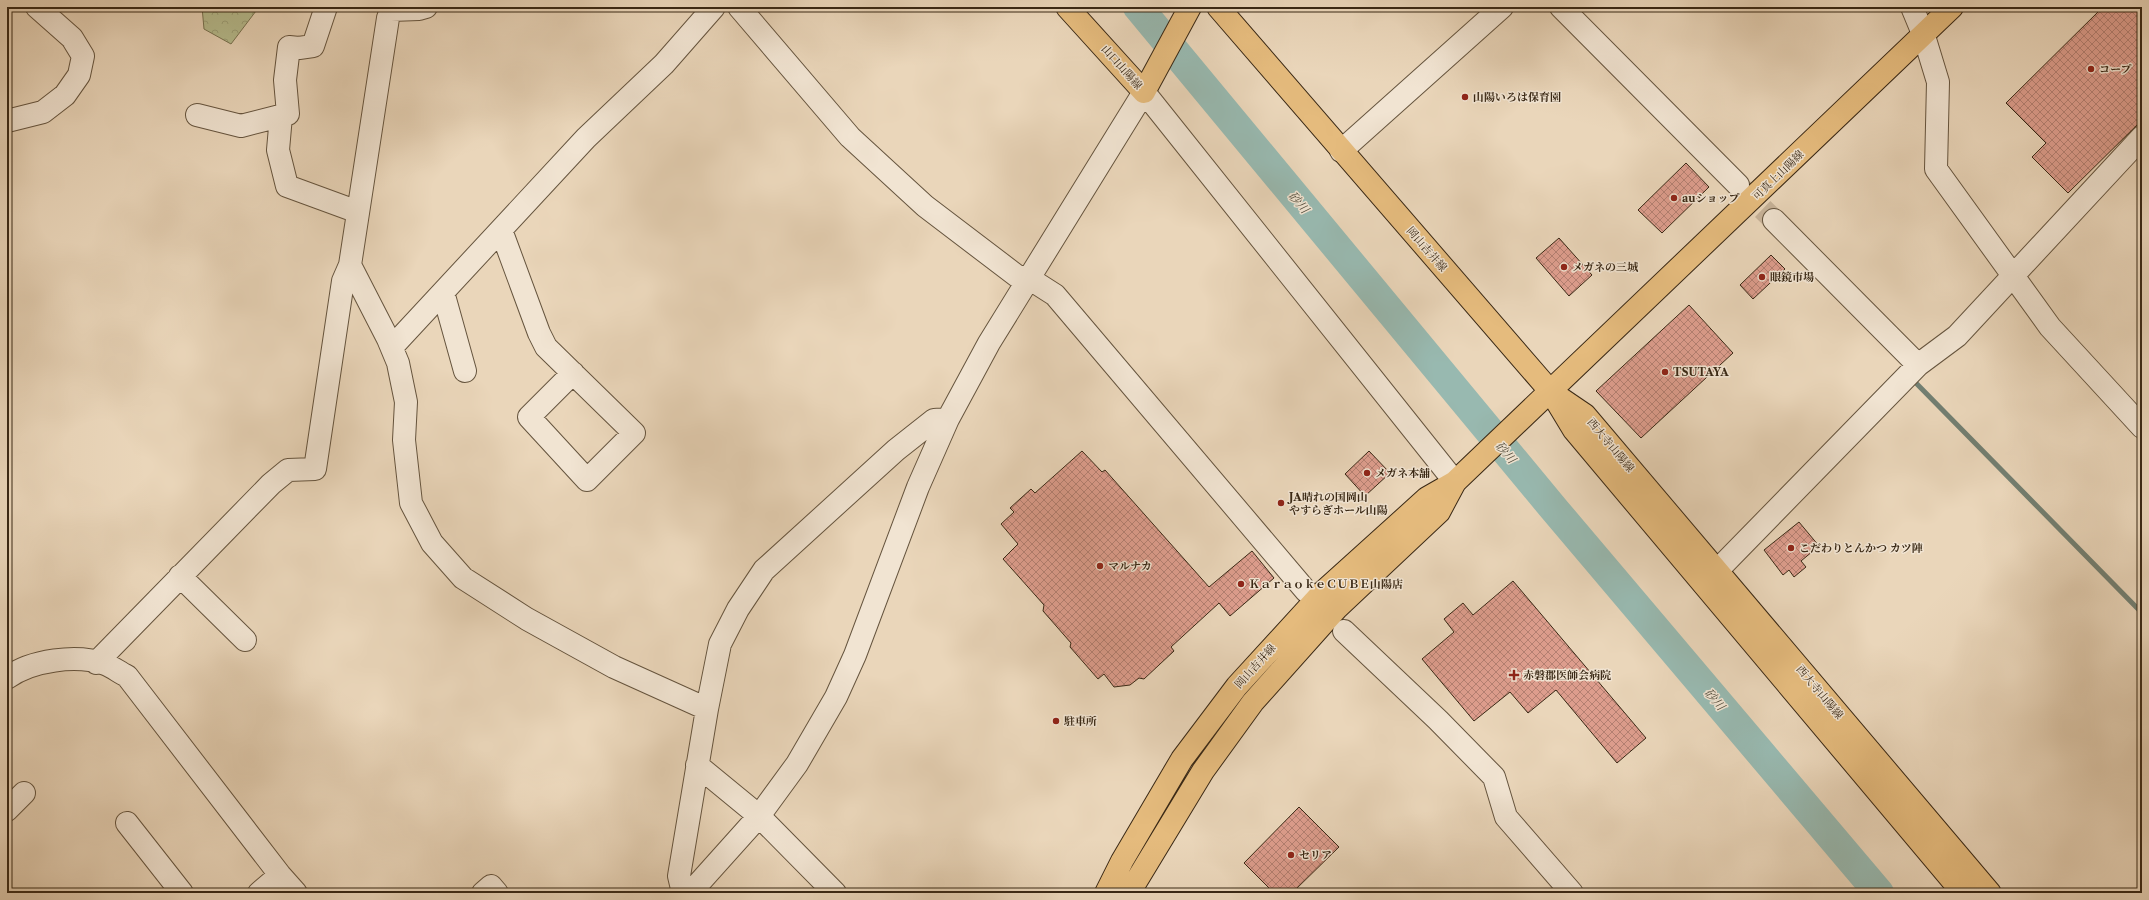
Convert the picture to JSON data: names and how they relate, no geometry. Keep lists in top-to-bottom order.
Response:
{
  "streets": {
    "main road": [
      "山口山陽線",
      "可真上山陽線",
      "岡山吉井線",
      "西大寺山陽線"
    ]
  },
  "crossings": [
    ["可真上山陽線", "岡山吉井線"],
    ["可真上山陽線", "西大寺山陽線"],
    ["岡山吉井線", "西大寺山陽線"]
  ],
  "water": ["砂川"],
  "places": {
    "other": [
      "コープ",
      "山陽いろは保育園",
      "auショップ",
      "メガネの三城",
      "眼鏡市場",
      "TSUTAYA",
      "メガネ本舗",
      "JA晴れの国岡山 やすらぎホール山陽",
      "こだわりとんかつ カツ陣",
      "マルナカ",
      "ＫａｒａｏｋｅＣＵＢＥ山陽店",
      "駐車所",
      "セリア"
    ],
    "health": ["赤磐郡医師会病院"]
  }
}
